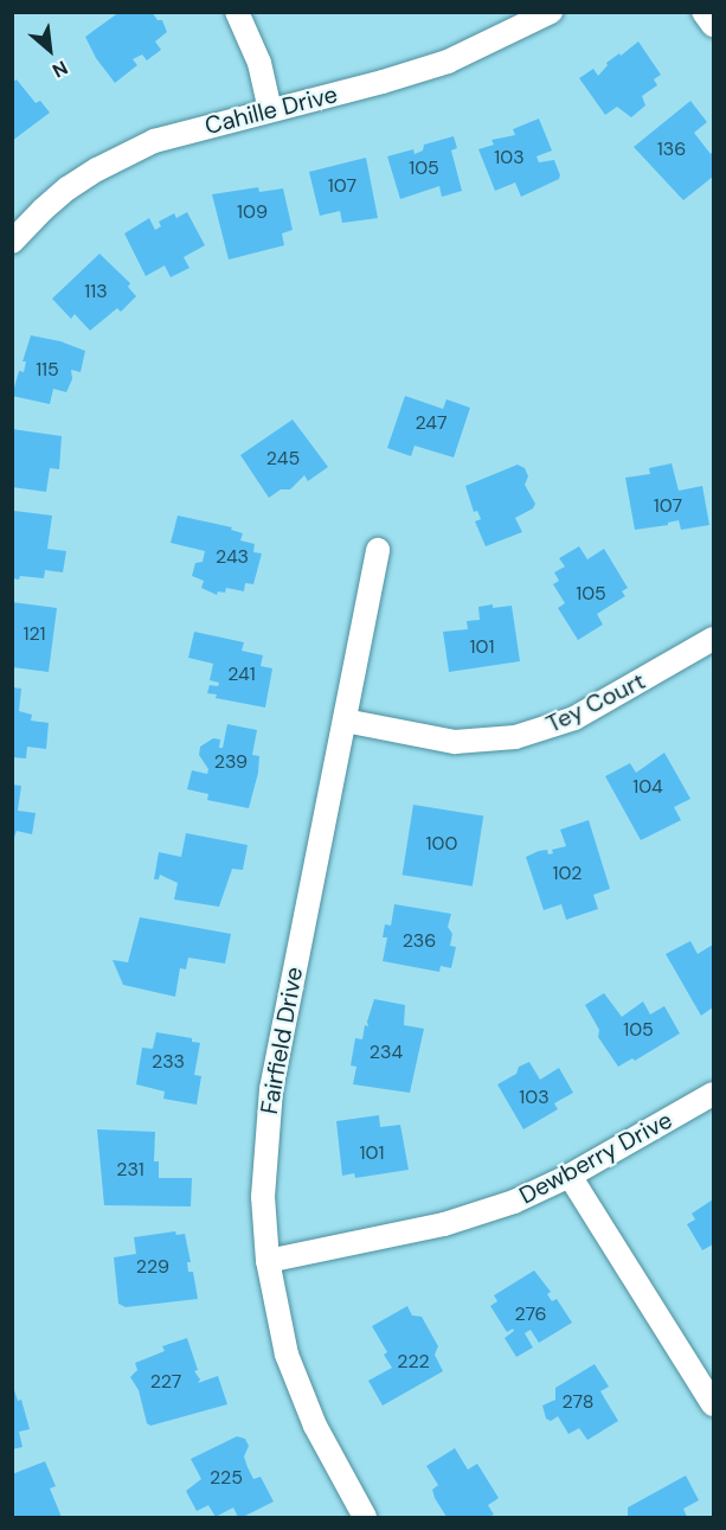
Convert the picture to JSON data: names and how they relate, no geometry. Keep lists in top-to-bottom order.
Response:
{
  "streets": {
    "street": [
      "Cahille Drive",
      "Tey Court",
      "Fairfield Drive",
      "Dewberry Drive"
    ]
  },
  "crossings": [
    ["Tey Court", "Fairfield Drive"],
    ["Fairfield Drive", "Dewberry Drive"]
  ],
  "house_numbers": [
    "136",
    "103",
    "105",
    "107",
    "109",
    "113",
    "115",
    "247",
    "245",
    "107",
    "243",
    "105",
    "121",
    "101",
    "241",
    "239",
    "104",
    "100",
    "102",
    "236",
    "105",
    "234",
    "233",
    "103",
    "101",
    "231",
    "229",
    "276",
    "222",
    "227",
    "278",
    "225"
  ],
  "north": "bottom right"
}
